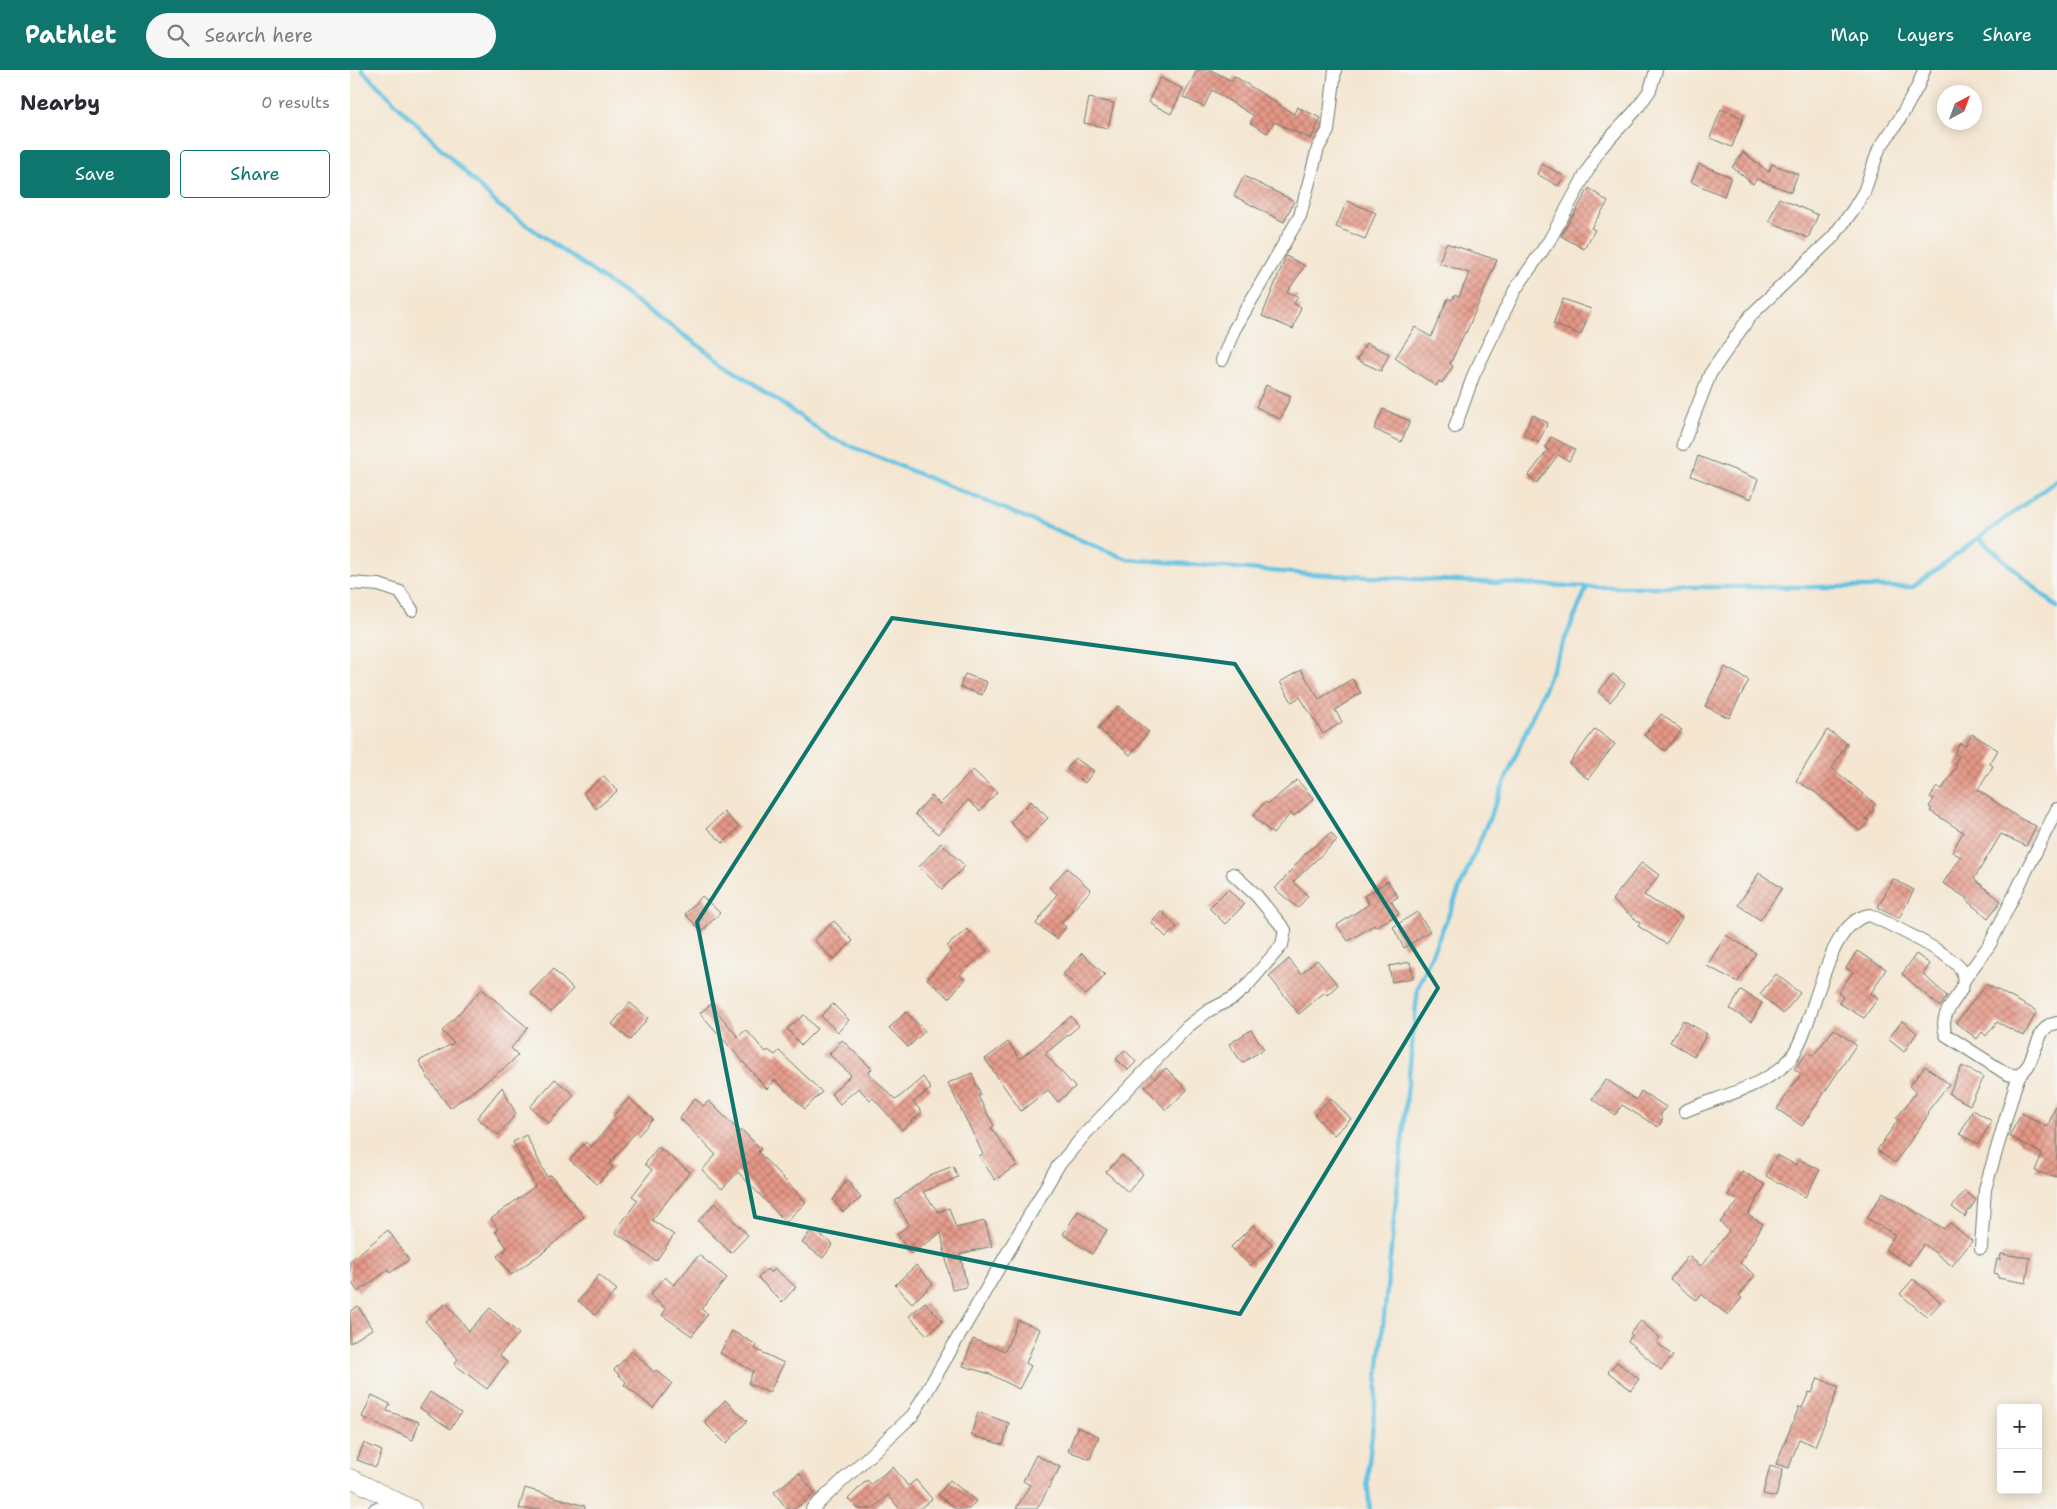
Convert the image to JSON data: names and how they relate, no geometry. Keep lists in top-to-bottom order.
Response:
{
  "north": "top right",
  "page": {
    "header": "Pathlet",
    "search": "Search here",
    "nav": ["Map", "Layers", "Share"],
    "heading": ["Nearby", "0 results"],
    "buttons": ["Save", "Share"],
    "map_buttons": ["+", "−"]
  }
}
